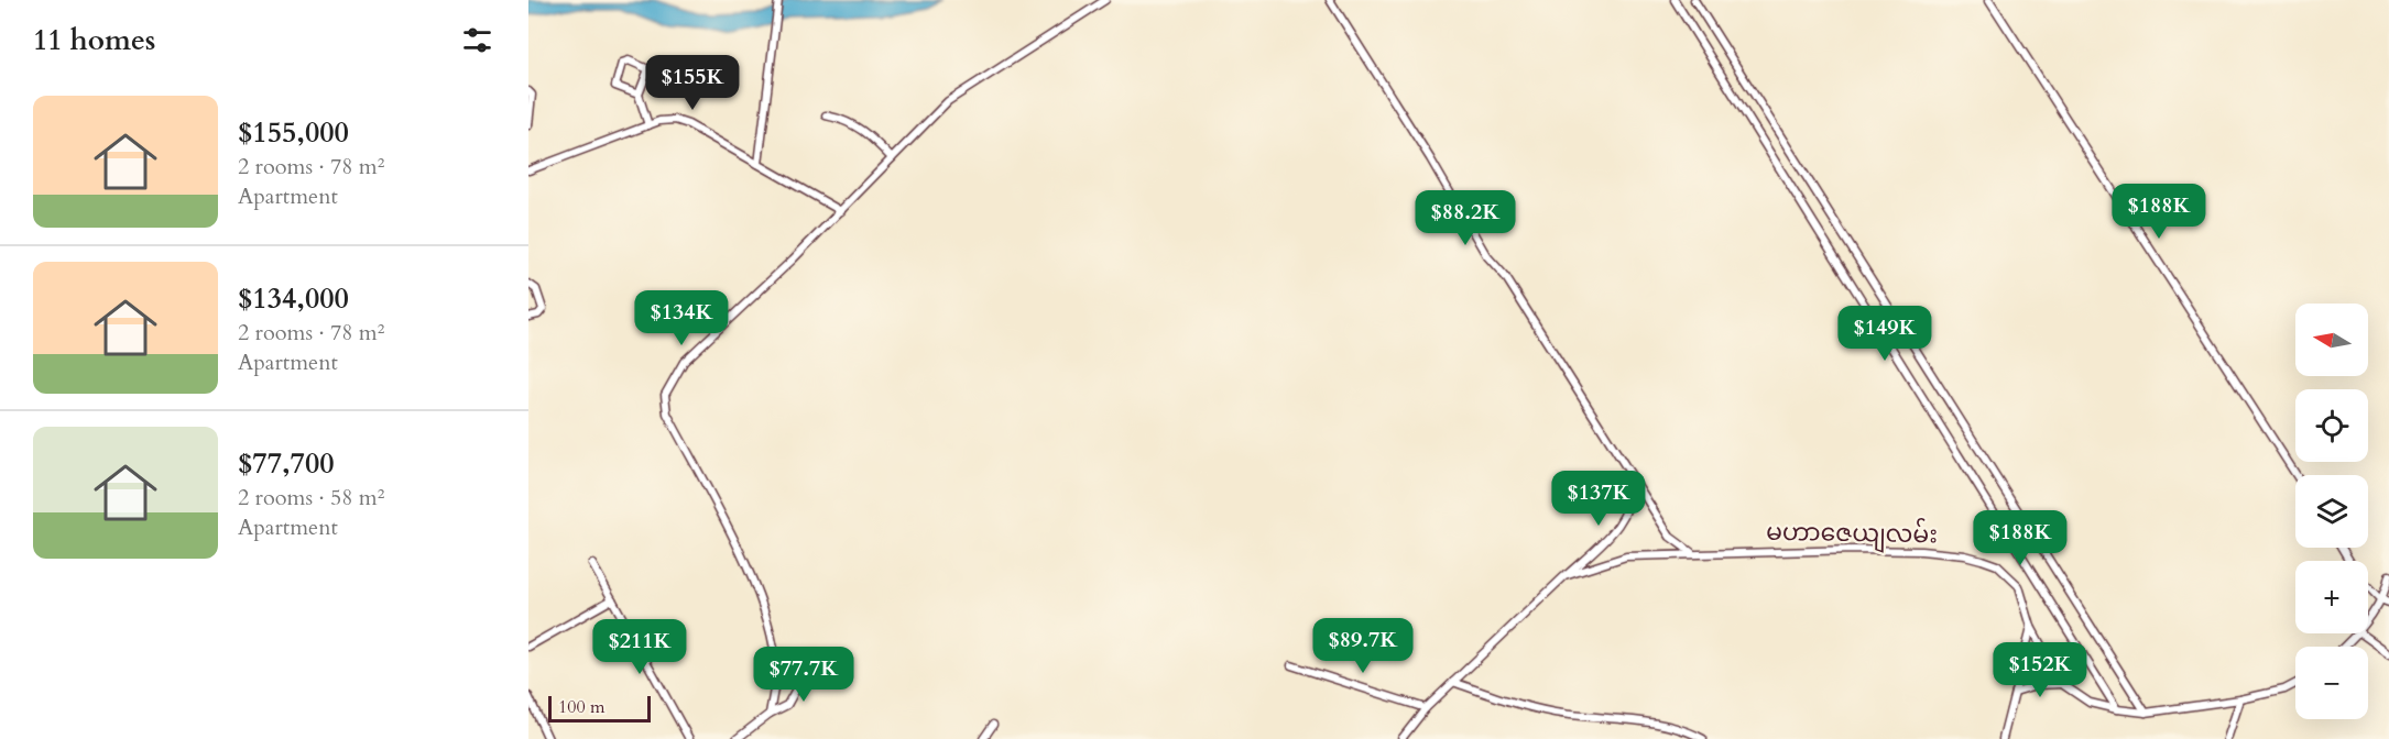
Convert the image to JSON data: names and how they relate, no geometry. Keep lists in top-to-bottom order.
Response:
{
  "streets": {
    "street": ["မဟာဇေယျလမ်း"]
  },
  "scale_bar": "100 m",
  "north": "left",
  "page": {
    "heading": "11 homes",
    "price": [
      "$155K",
      "$188K",
      "$88.2K",
      "$134K",
      "$149K",
      "$137K",
      "$188K",
      "$89.7K",
      "$211K",
      "$152K",
      "$77.7K"
    ],
    "list": [
      {
        "name": "$155,000",
        "note": "2 rooms · 78 m² · Apartment"
      },
      {
        "name": "$134,000",
        "note": "2 rooms · 78 m² · Apartment"
      },
      {
        "name": "$77,700",
        "note": "2 rooms · 58 m² · Apartment"
      }
    ],
    "map_buttons": ["+", "−"],
    "scale": "100 m"
  }
}
